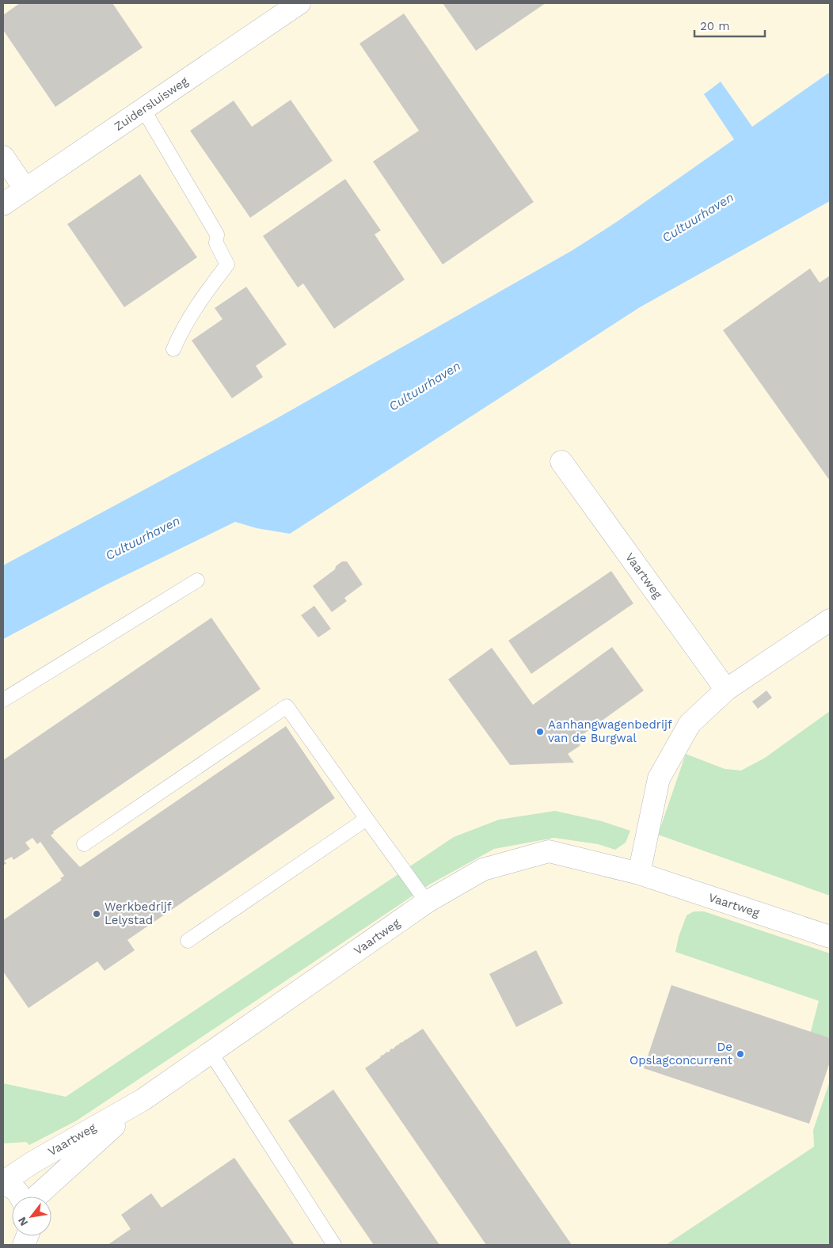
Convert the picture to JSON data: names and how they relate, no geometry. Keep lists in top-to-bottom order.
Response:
{
  "streets": {
    "street": ["Zuidersluisweg", "Vaartweg"]
  },
  "water": ["Cultuurhaven"],
  "places": ["Aanhangwagenbedrijf van de Burgwal", "Werkbedrijf Lelystad", "De Opslagconcurrent"],
  "scale_bar": "20 m",
  "north": "bottom left"
}
